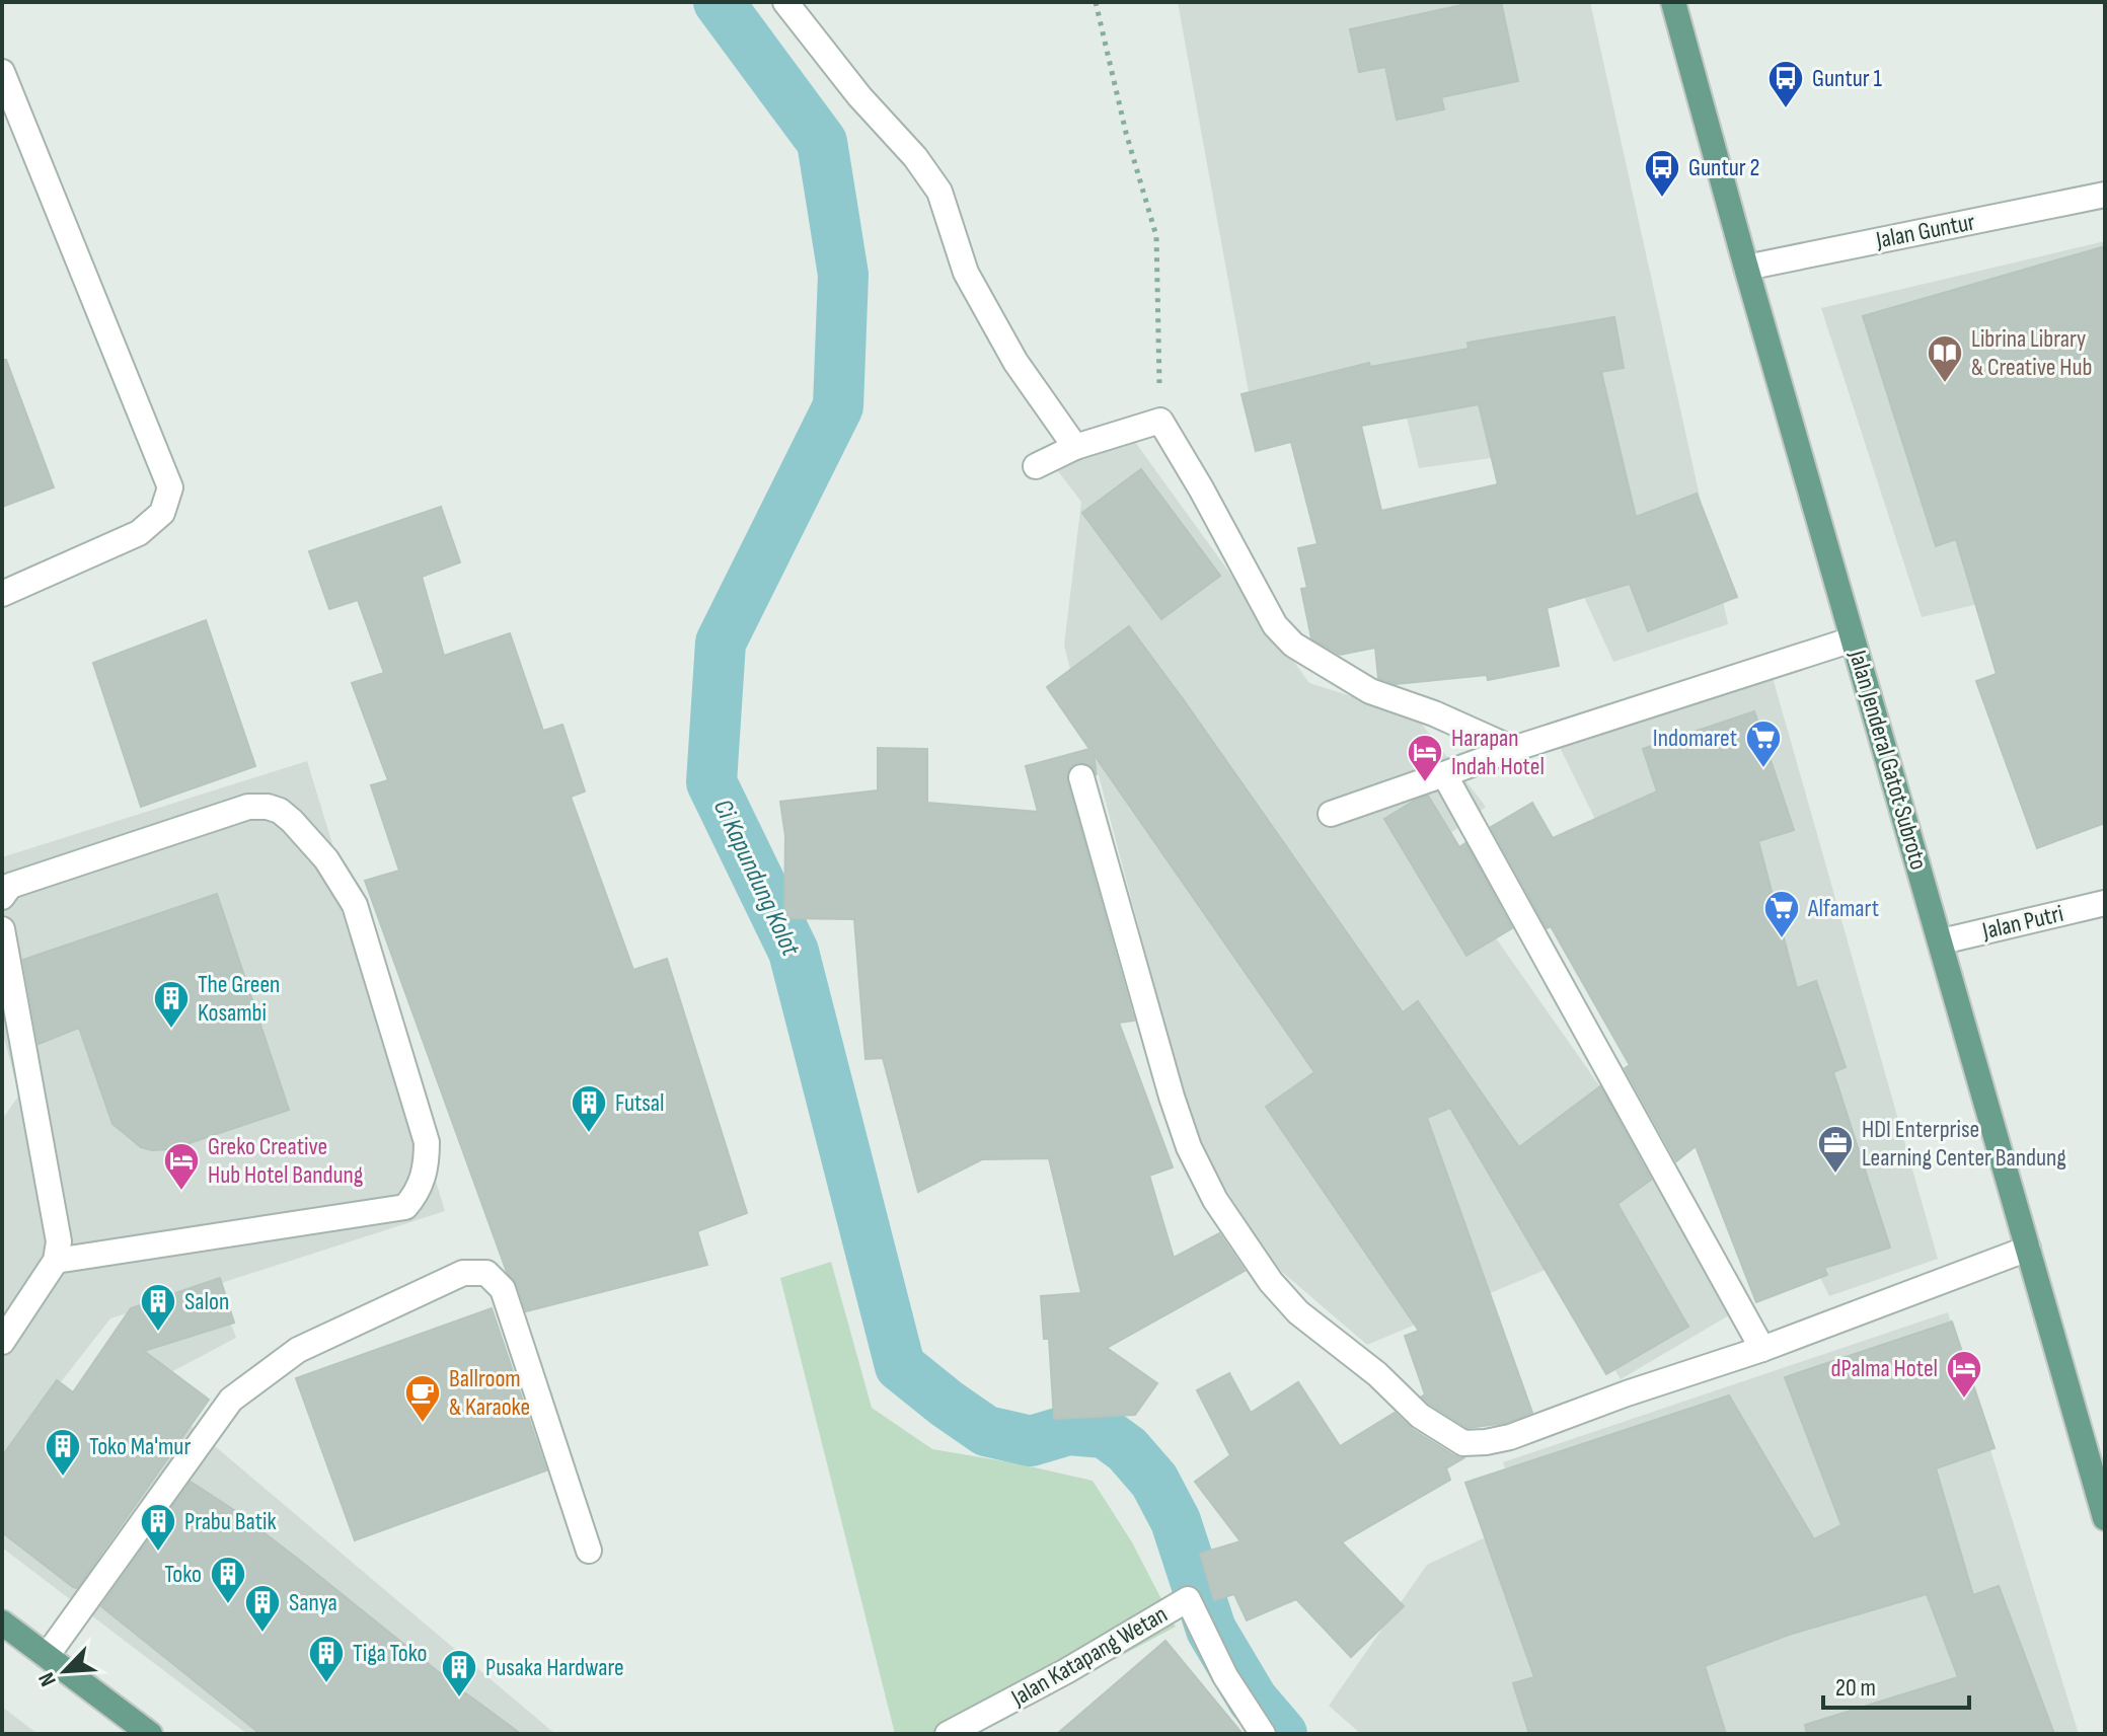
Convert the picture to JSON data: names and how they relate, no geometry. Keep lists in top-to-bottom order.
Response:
{
  "streets": {
    "main road": ["Jalan Jenderal Gatot Subroto"],
    "street": ["Jalan Guntur", "Jalan Putri", "Jalan Katapang Wetan"]
  },
  "crossings": [
    ["Jalan Guntur", "Jalan Jenderal Gatot Subroto"],
    ["Jalan Jenderal Gatot Subroto", "Jalan Putri"]
  ],
  "water": ["Ci Kapundung Kolot"],
  "places": {
    "bus stop": ["Guntur 1", "Guntur 2"],
    "library": ["Librina Library & Creative Hub"],
    "supermarket": ["Indomaret", "Alfamart"],
    "hotel": ["Harapan Indah Hotel", "Greko Creative Hub Hotel Bandung", "dPalma Hotel"],
    "building": [
      "The Green Kosambi",
      "Futsal",
      "Salon",
      "Toko Ma'mur",
      "Prabu Batik",
      "Toko",
      "Sanya",
      "Tiga Toko",
      "Pusaka Hardware"
    ],
    "office": ["HDI Enterprise Learning Center Bandung"],
    "cafe": ["Ballroom & Karaoke"]
  },
  "scale_bar": "20 m",
  "north": "bottom left"
}
